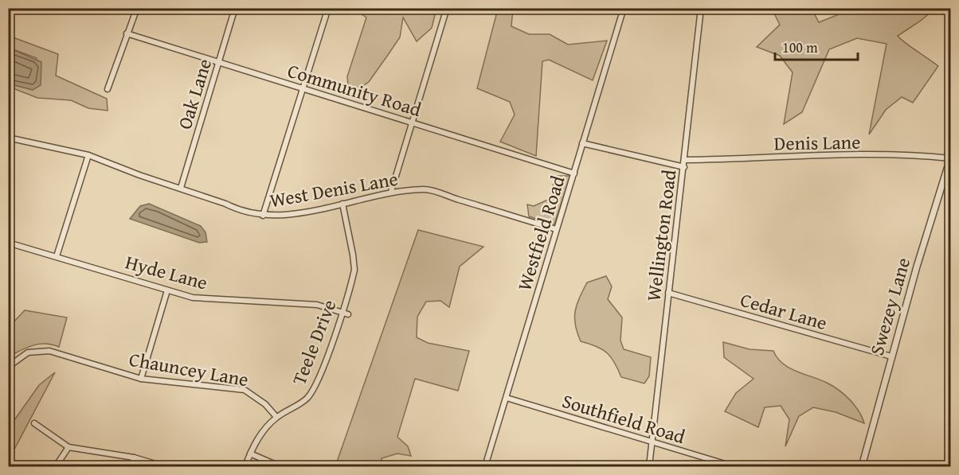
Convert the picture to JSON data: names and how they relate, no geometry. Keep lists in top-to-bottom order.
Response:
{
  "streets": {
    "street": [
      "Community Road",
      "Oak Lane",
      "Denis Lane",
      "West Denis Lane",
      "Westfield Road",
      "Wellington Road",
      "Hyde Lane",
      "Swezey Lane",
      "Cedar Lane",
      "Teele Drive",
      "Chauncey Lane",
      "Southfield Road"
    ]
  },
  "crossings": [
    ["Community Road", "Oak Lane"],
    ["Community Road", "Westfield Road"],
    ["Oak Lane", "West Denis Lane"],
    ["Denis Lane", "Wellington Road"],
    ["Denis Lane", "Swezey Lane"],
    ["West Denis Lane", "Westfield Road"],
    ["West Denis Lane", "Teele Drive"],
    ["Westfield Road", "Southfield Road"],
    ["Wellington Road", "Cedar Lane"],
    ["Wellington Road", "Southfield Road"],
    ["Hyde Lane", "Teele Drive"],
    ["Swezey Lane", "Cedar Lane"],
    ["Teele Drive", "Chauncey Lane"]
  ],
  "scale_bar": "100 m"
}
